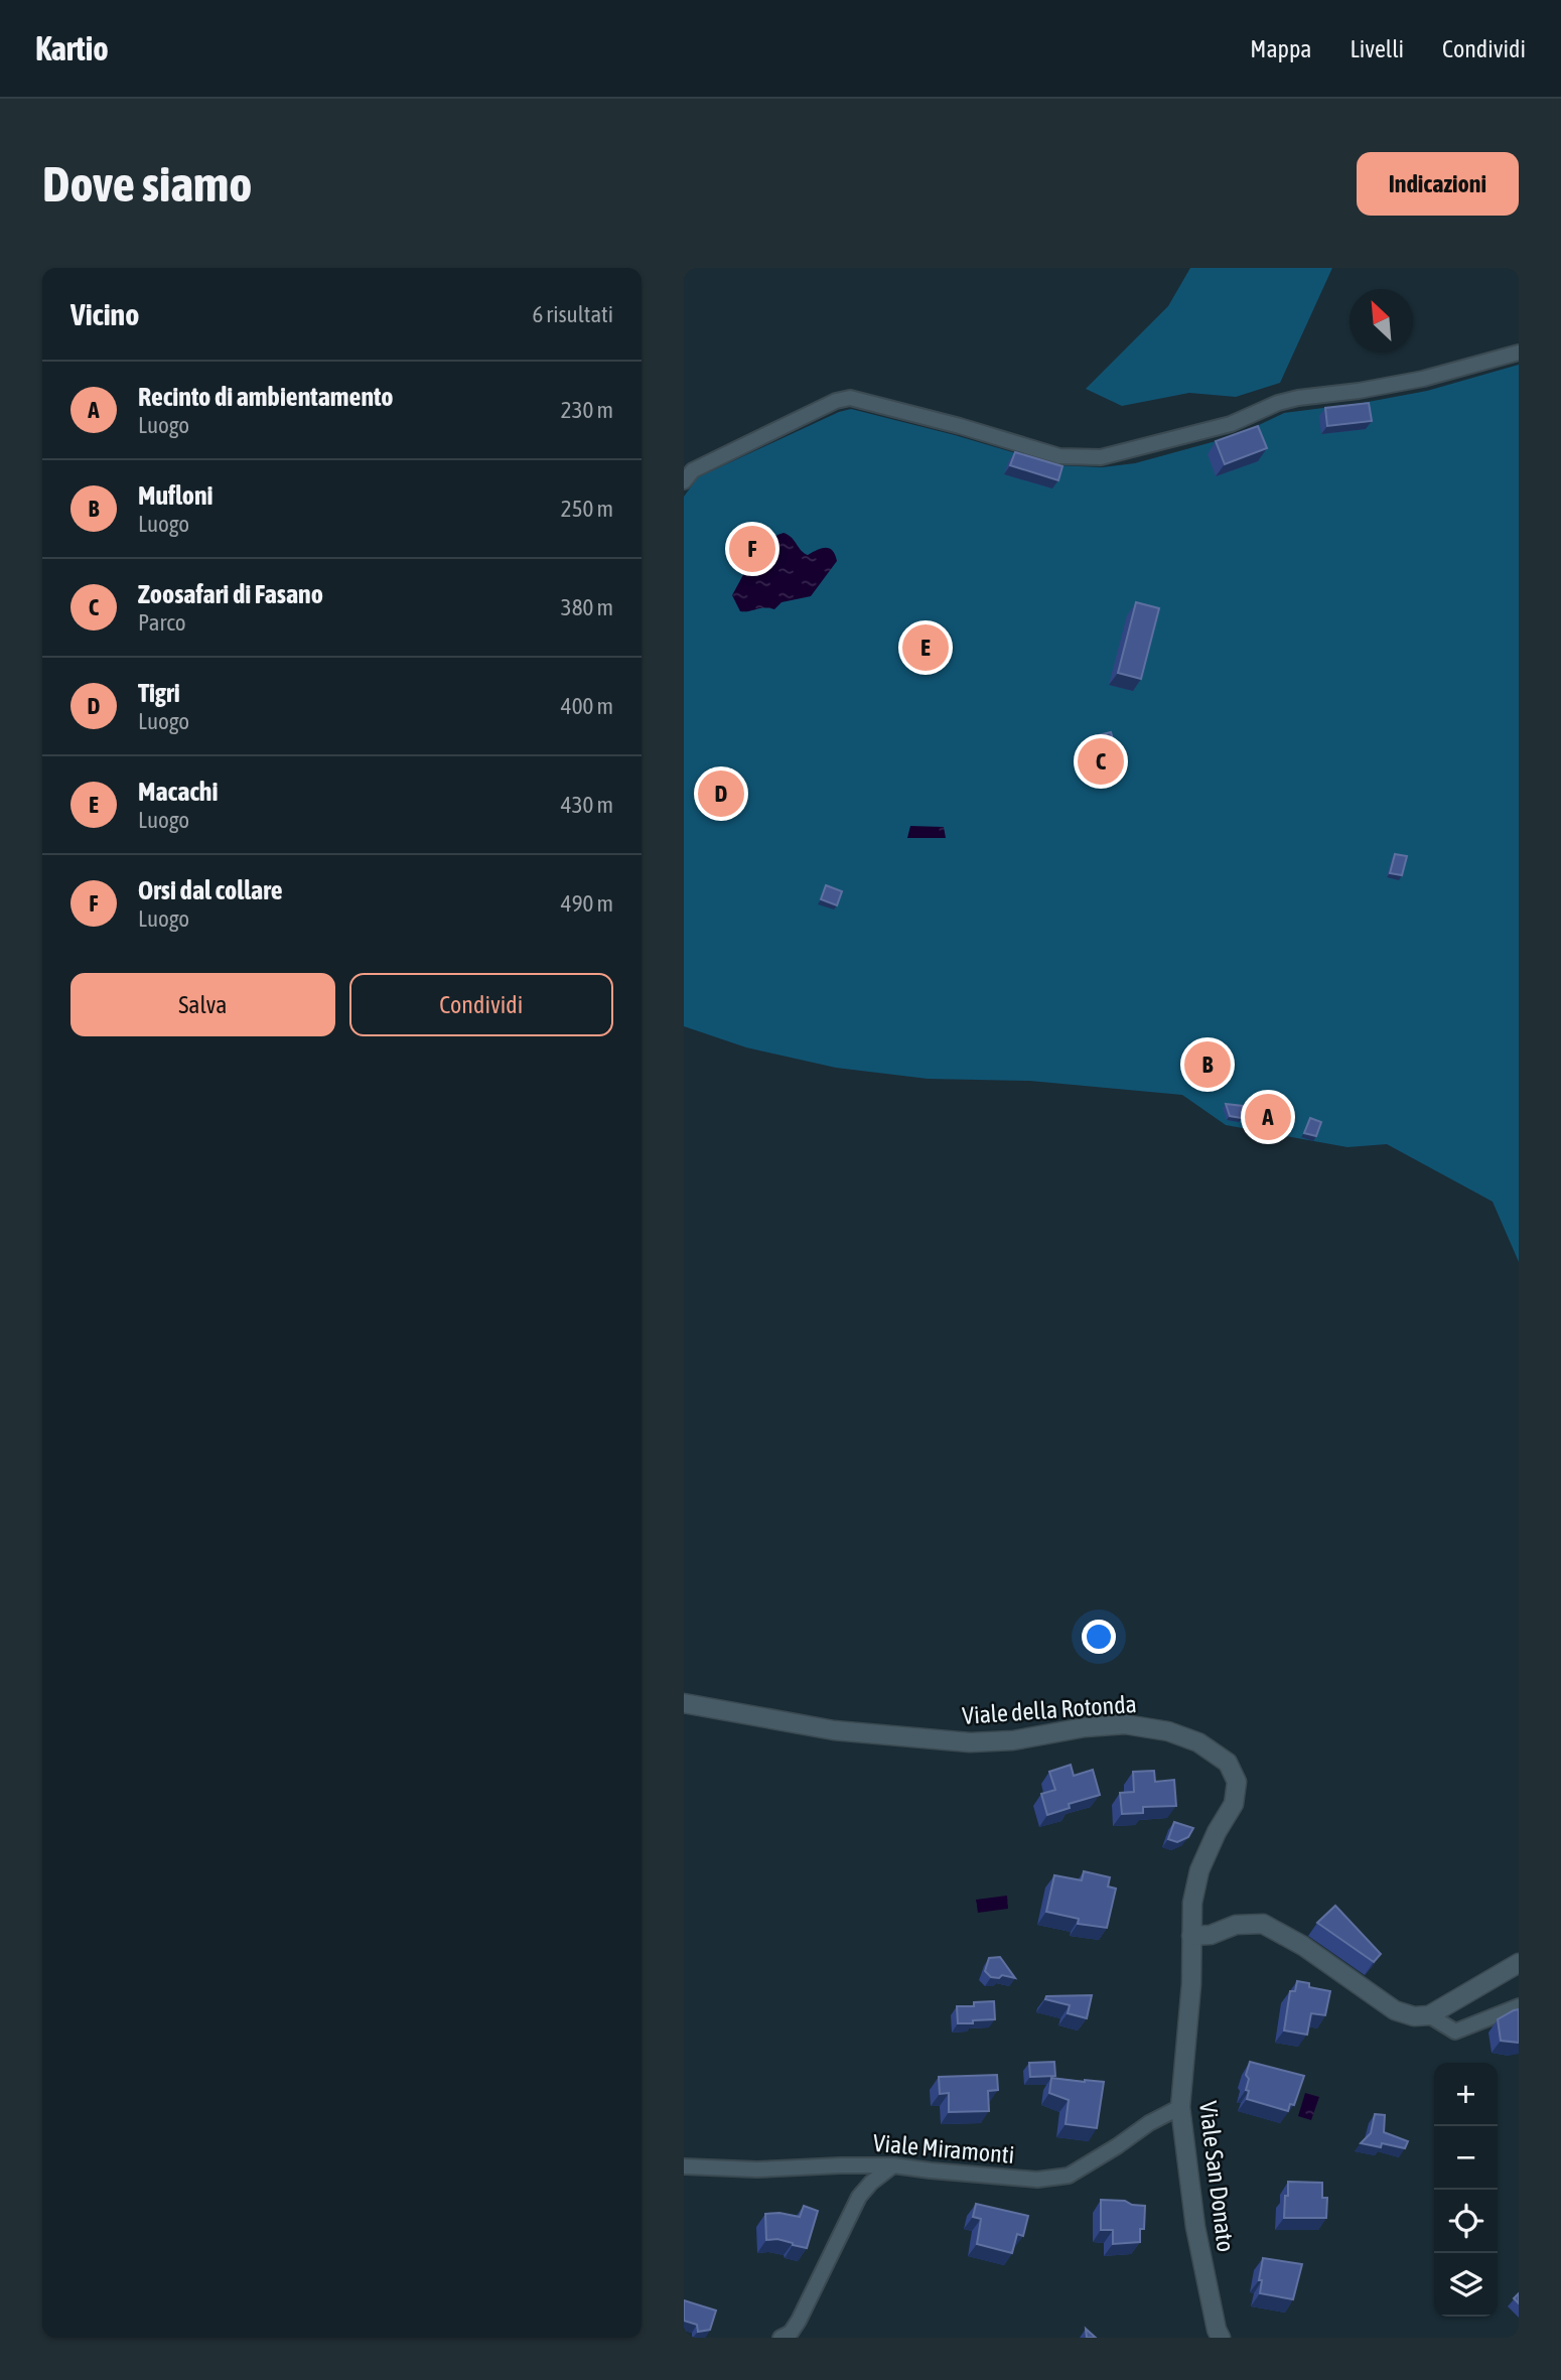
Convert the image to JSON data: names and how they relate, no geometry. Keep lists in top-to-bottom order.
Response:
{
  "streets": {
    "street": ["Viale della Rotonda", "Viale Miramonti", "Viale San Donato"]
  },
  "crossings": [
    ["Viale della Rotonda", "Viale San Donato"],
    ["Viale Miramonti", "Viale San Donato"]
  ],
  "north": "top left",
  "page": {
    "header": "Kartio",
    "nav": ["Mappa", "Livelli", "Condividi"],
    "buttons": [
      "Indicazioni",
      ["Salva", "Condividi"]
    ],
    "title": "Dove siamo",
    "heading": ["Vicino", "6 risultati"],
    "list": [
      {
        "mark": "A",
        "name": "Recinto di ambientamento",
        "note": "Luogo",
        "value": "230 m"
      },
      {
        "mark": "B",
        "name": "Mufloni",
        "note": "Luogo",
        "value": "250 m"
      },
      {
        "mark": "C",
        "name": "Zoosafari di Fasano",
        "note": "Parco",
        "value": "380 m"
      },
      {
        "mark": "D",
        "name": "Tigri",
        "note": "Luogo",
        "value": "400 m"
      },
      {
        "mark": "E",
        "name": "Macachi",
        "note": "Luogo",
        "value": "430 m"
      },
      {
        "mark": "F",
        "name": "Orsi dal collare",
        "note": "Luogo",
        "value": "490 m"
      }
    ],
    "pins": [
      "F",
      "E",
      "C",
      "D",
      "B",
      "A"
    ],
    "map_buttons": ["+", "−"]
  }
}
